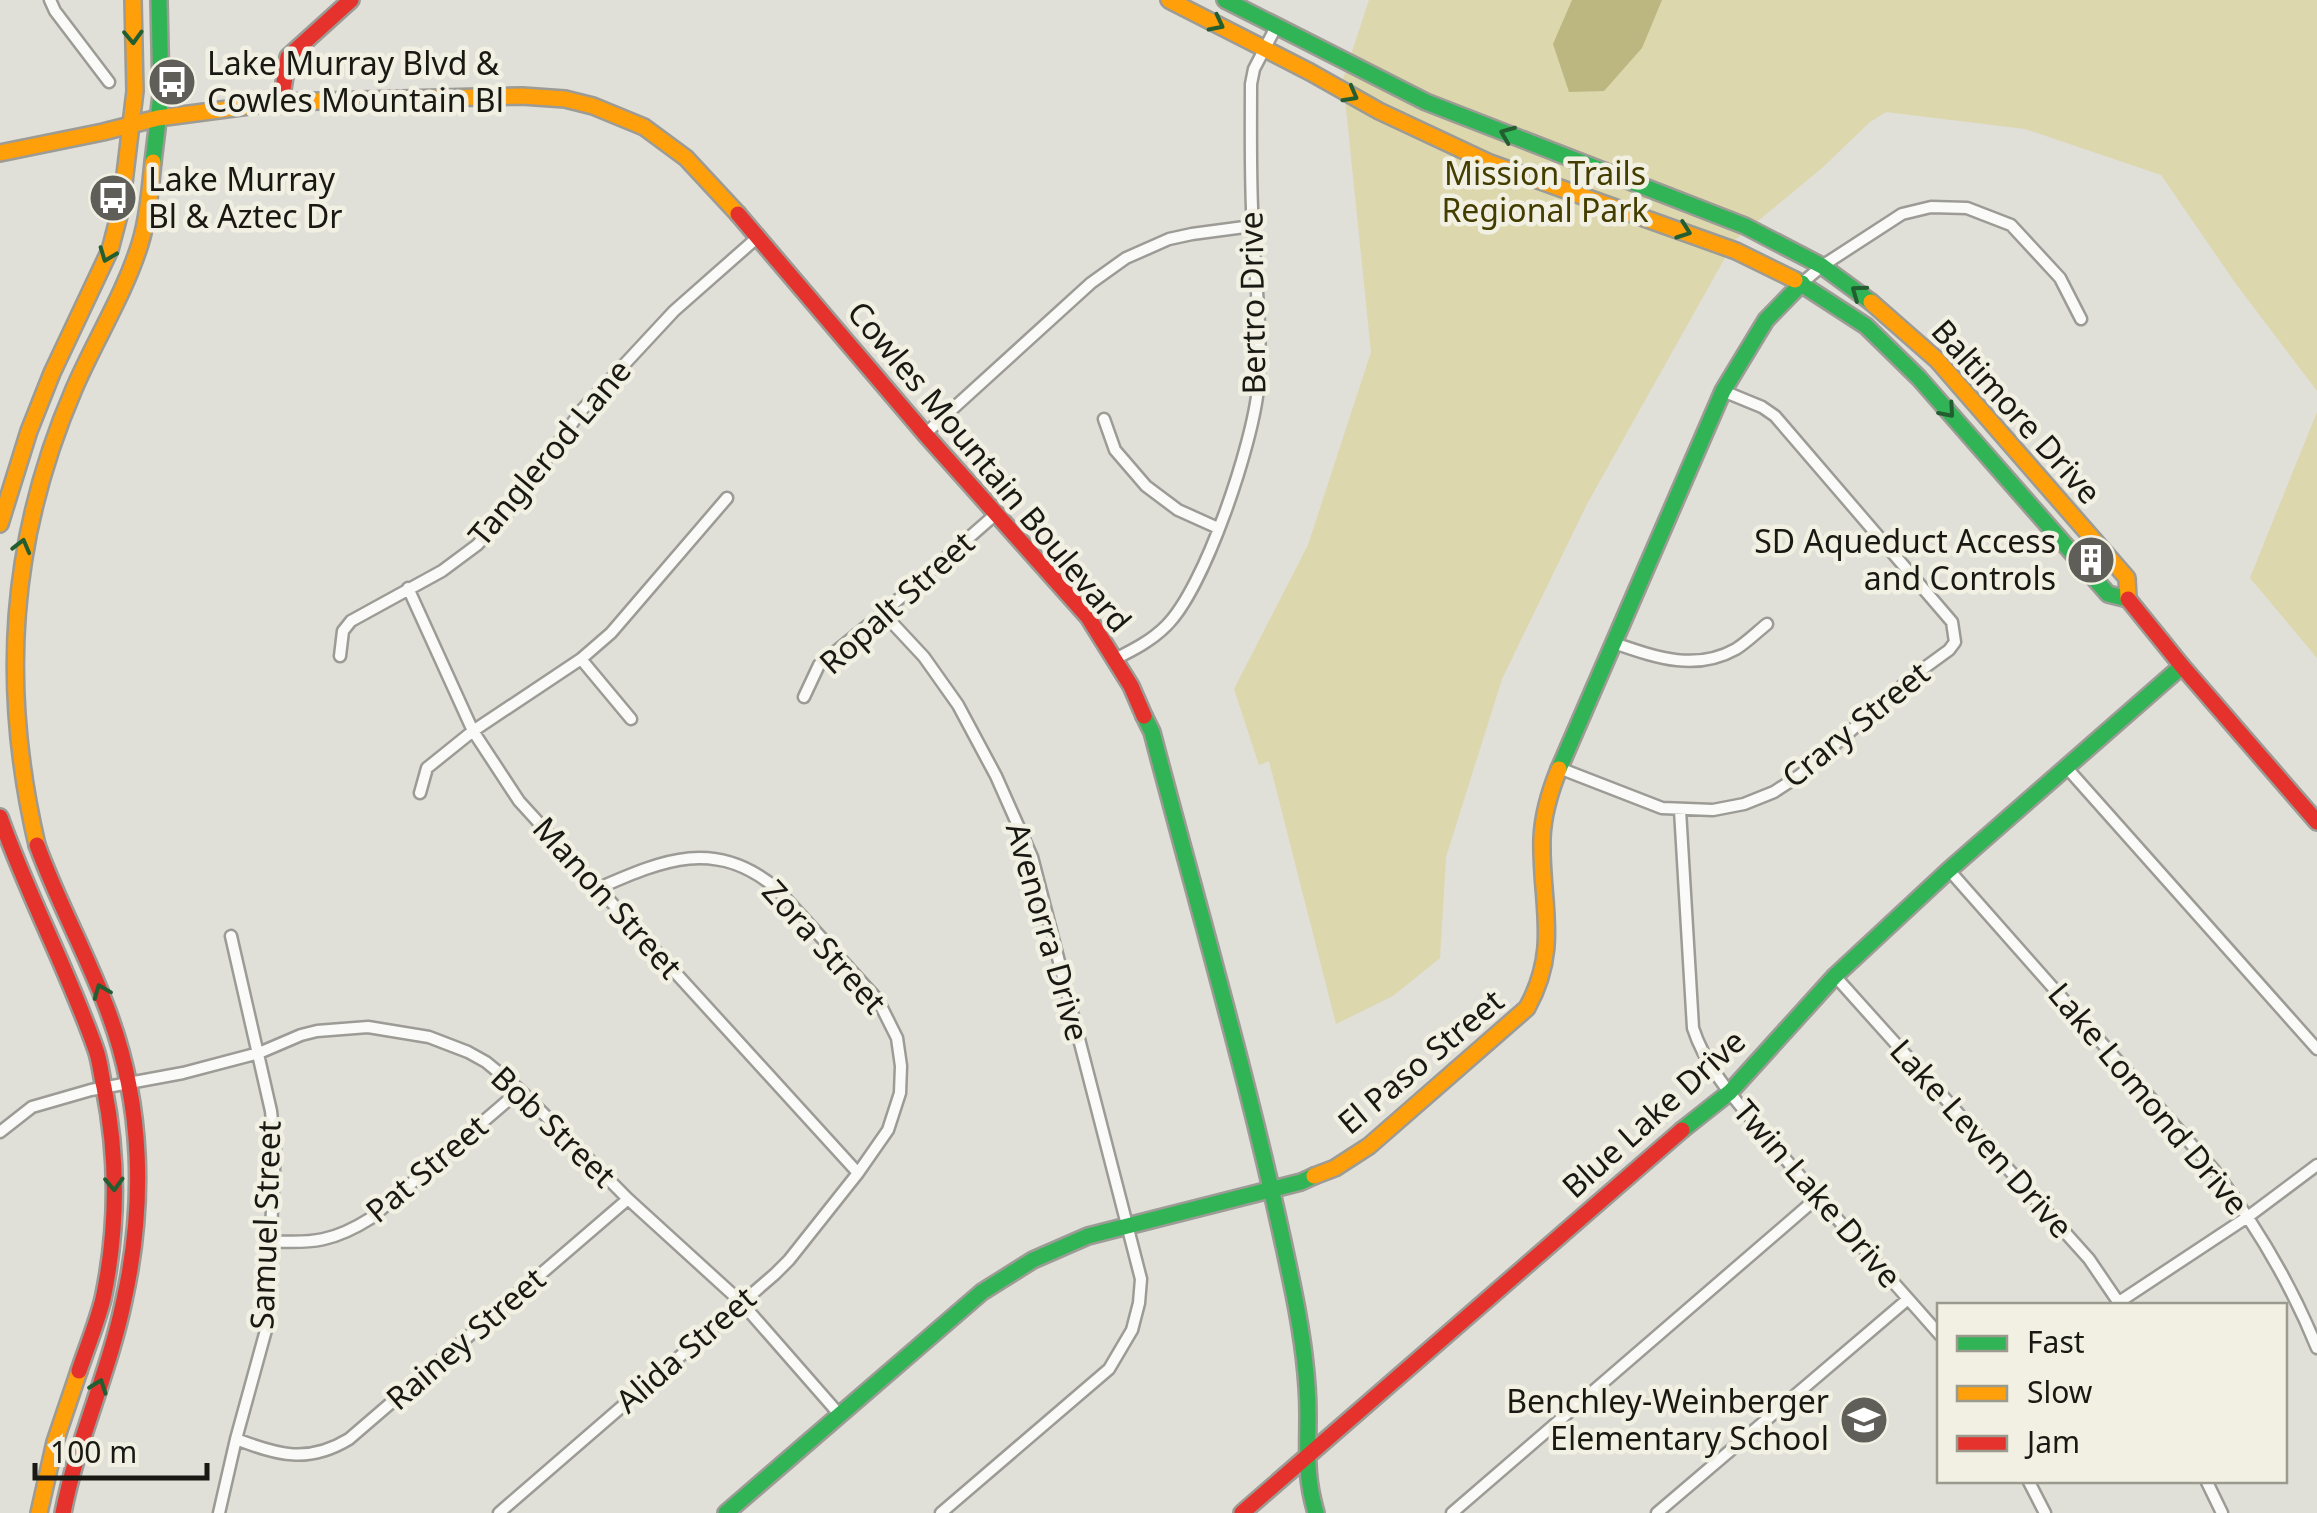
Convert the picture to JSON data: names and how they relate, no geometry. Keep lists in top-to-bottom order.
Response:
{
  "streets": {
    "street": [
      "Bertro Drive",
      "Baltimore Drive",
      "Tanglerod Lane",
      "Cowles Mountain Boulevard",
      "Ropalt Street",
      "Crary Street",
      "Manon Street",
      "Avenorra Drive",
      "Zora Street",
      "El Paso Street",
      "Lake Lomond Drive",
      "Blue Lake Drive",
      "Bob Street",
      "Lake Leven Drive",
      "Pat Street",
      "Twin Lake Drive",
      "Samuel Street",
      "Rainey Street",
      "Alida Street"
    ]
  },
  "crossings": [
    ["Bertro Drive", "Baltimore Drive"],
    ["Bertro Drive", "Cowles Mountain Boulevard"],
    ["Baltimore Drive", "El Paso Street"],
    ["Tanglerod Lane", "Cowles Mountain Boulevard"],
    ["Tanglerod Lane", "Manon Street"],
    ["Cowles Mountain Boulevard", "Ropalt Street"],
    ["Cowles Mountain Boulevard", "El Paso Street"],
    ["Cowles Mountain Boulevard", "Blue Lake Drive"],
    ["Ropalt Street", "Avenorra Drive"],
    ["Crary Street", "El Paso Street"],
    ["Crary Street", "Twin Lake Drive"],
    ["Manon Street", "Zora Street"],
    ["Manon Street", "Alida Street"],
    ["Avenorra Drive", "El Paso Street"],
    ["Zora Street", "Alida Street"],
    ["El Paso Street", "Bob Street"],
    ["Lake Lomond Drive", "Blue Lake Drive"],
    ["Blue Lake Drive", "Lake Leven Drive"],
    ["Blue Lake Drive", "Twin Lake Drive"],
    ["Bob Street", "Pat Street"],
    ["Bob Street", "Samuel Street"],
    ["Bob Street", "Rainey Street"],
    ["Bob Street", "Alida Street"],
    ["Pat Street", "Samuel Street"],
    ["Samuel Street", "Rainey Street"]
  ],
  "parks": ["Mission Trails Regional Park"],
  "places": {
    "bus stop": ["Lake Murray Blvd & Cowles Mountain Bl", "Lake Murray Bl & Aztec Dr"],
    "building": ["SD Aqueduct Access and Controls"],
    "school or university": ["Benchley-Weinberger Elementary School"]
  },
  "legend": ["Fast", "Slow", "Jam"],
  "scale_bar": "100 m"
}
